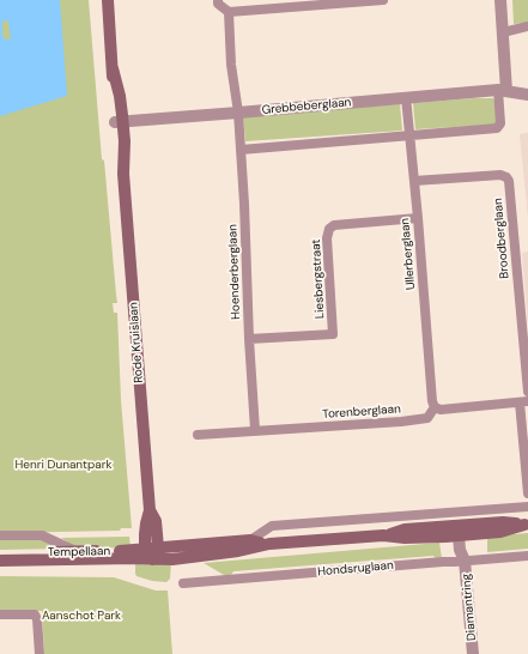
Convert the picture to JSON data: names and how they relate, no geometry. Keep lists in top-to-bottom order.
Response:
{
  "streets": {
    "main road": ["Rode Kruislaan", "Tempellaan"],
    "street": [
      "Grebbeberglaan",
      "Broodberglaan",
      "Ullerberglaan",
      "Hoenderberglaan",
      "Liesbergstraat",
      "Torenberglaan",
      "Hondsruglaan",
      "Diamantring"
    ]
  },
  "crossings": [
    ["Grebbeberglaan", "Ullerberglaan"],
    ["Grebbeberglaan", "Hoenderberglaan"],
    ["Grebbeberglaan", "Rode Kruislaan"],
    ["Broodberglaan", "Ullerberglaan"],
    ["Ullerberglaan", "Liesbergstraat"],
    ["Ullerberglaan", "Torenberglaan"],
    ["Hoenderberglaan", "Liesbergstraat"],
    ["Hoenderberglaan", "Torenberglaan"],
    ["Rode Kruislaan", "Tempellaan"],
    ["Hondsruglaan", "Diamantring"]
  ],
  "parks": ["Henri Dunantpark", "Aanschot Park"]
}
